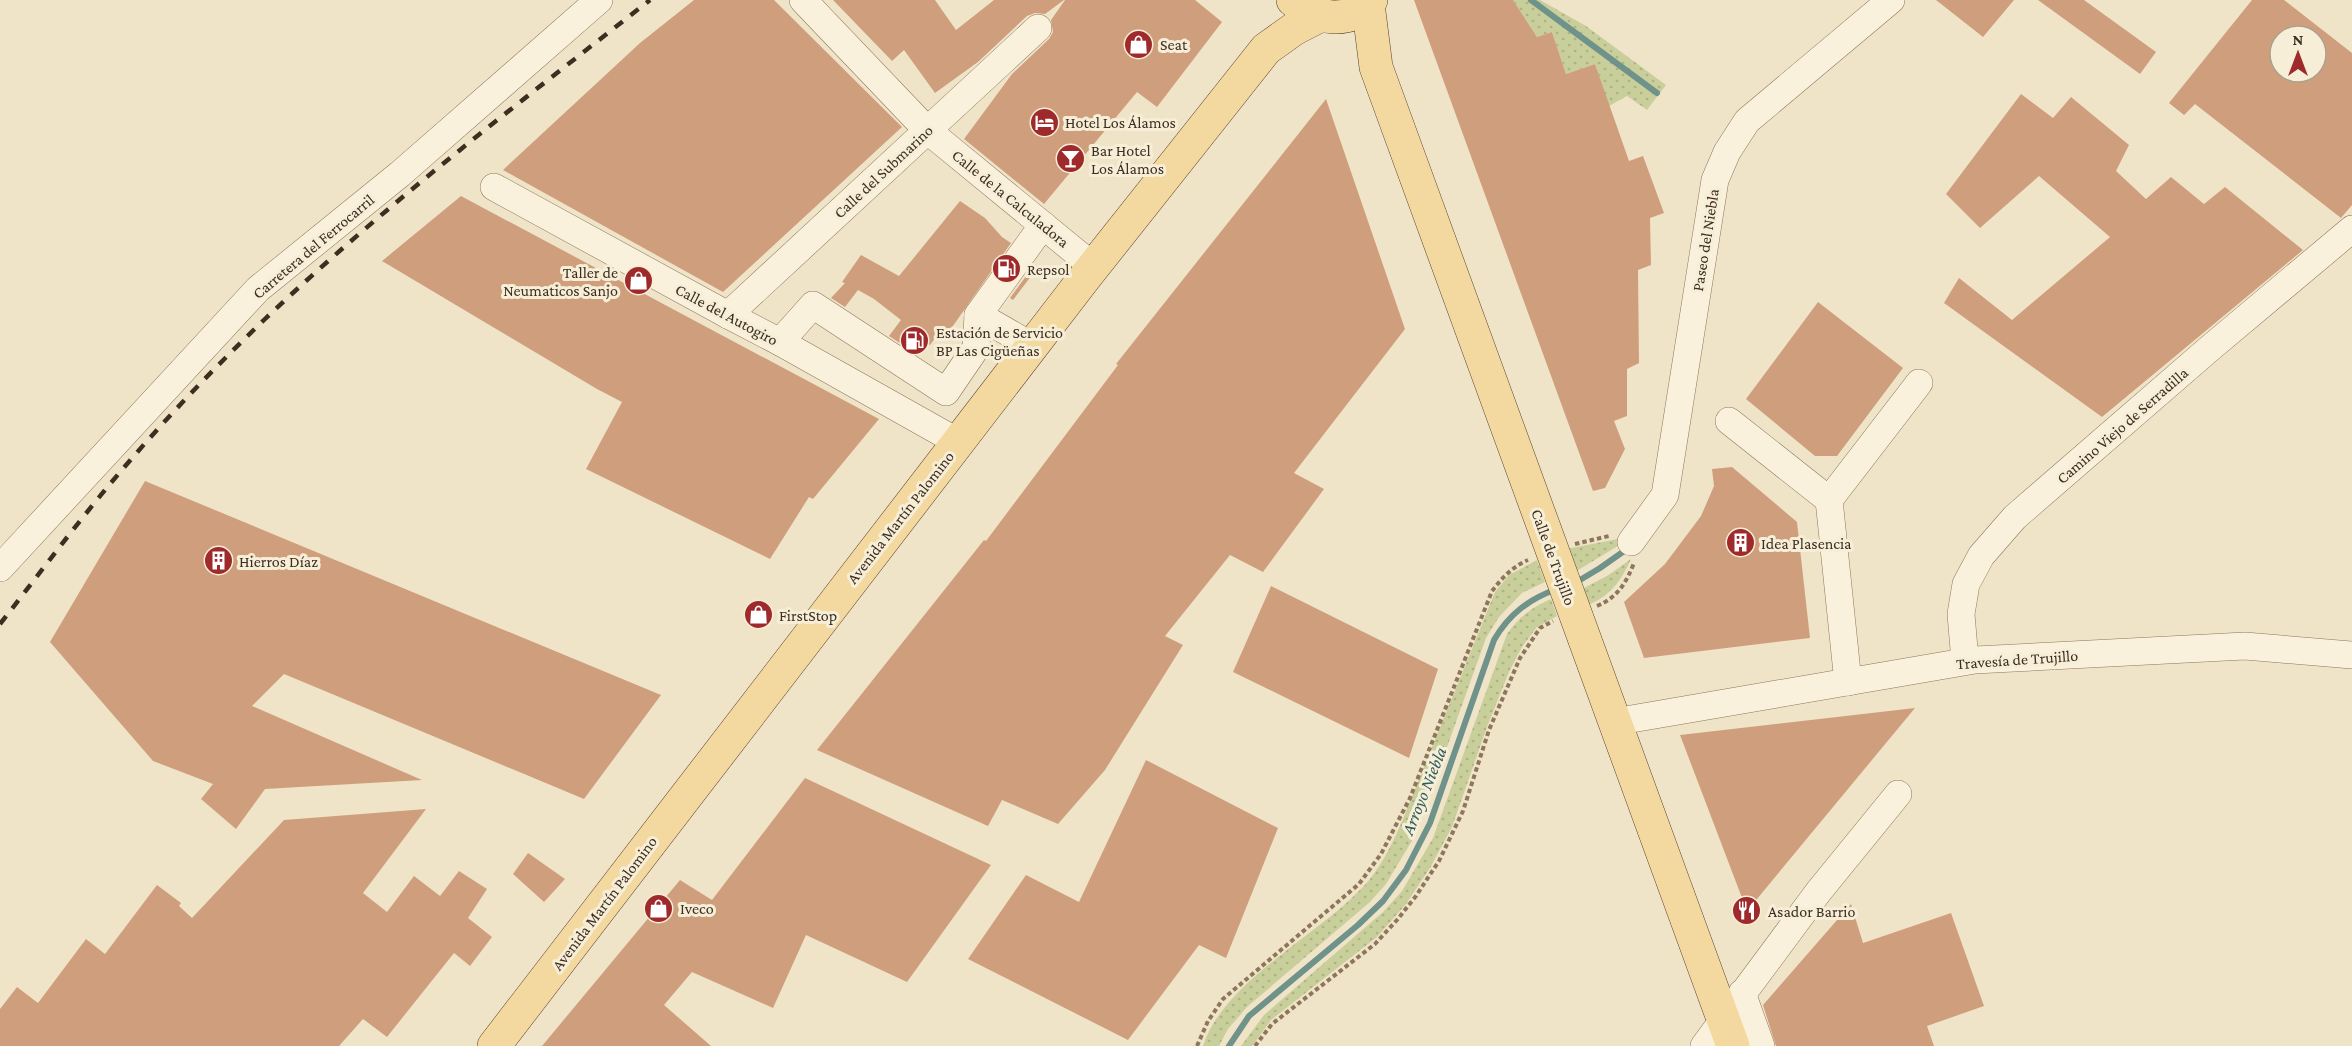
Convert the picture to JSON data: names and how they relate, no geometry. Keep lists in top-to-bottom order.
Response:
{
  "streets": {
    "main road": ["Avenida Martín Palomino", "Calle de Trujillo"],
    "street": [
      "Calle del Submarino",
      "Calle de la Calculadora",
      "Paseo del Niebla",
      "Carretera del Ferrocarril",
      "Calle del Autogiro",
      "Camino Viejo de Serradilla",
      "Travesía de Trujillo"
    ]
  },
  "crossings": [
    ["Calle del Submarino", "Calle de la Calculadora"],
    ["Calle del Submarino", "Calle del Autogiro"],
    ["Calle de la Calculadora", "Avenida Martín Palomino"],
    ["Calle del Autogiro", "Avenida Martín Palomino"],
    ["Camino Viejo de Serradilla", "Travesía de Trujillo"],
    ["Avenida Martín Palomino", "Calle de Trujillo"],
    ["Calle de Trujillo", "Travesía de Trujillo"]
  ],
  "water": ["Arroyo Niebla"],
  "places": {
    "shop": [
      "Seat",
      "Taller de Neumaticos Sanjo",
      "FirstStop",
      "Iveco"
    ],
    "hotel": ["Hotel Los Álamos"],
    "bar": ["Bar Hotel Los Álamos"],
    "fuel station": ["Repsol", "Estación de Servicio BP Las Cigüeñas"],
    "building": ["Idea Plasencia", "Hierros Díaz"],
    "restaurant": ["Asador Barrio"]
  },
  "north": "top"
}
